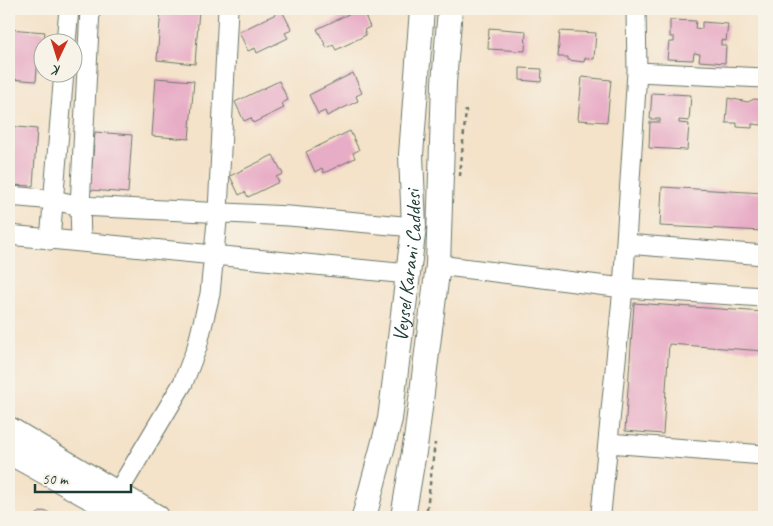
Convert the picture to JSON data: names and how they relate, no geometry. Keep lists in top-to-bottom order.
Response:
{
  "streets": {
    "main road": ["Veysel Karani Caddesi"]
  },
  "scale_bar": "50 m",
  "north": "bottom"
}
